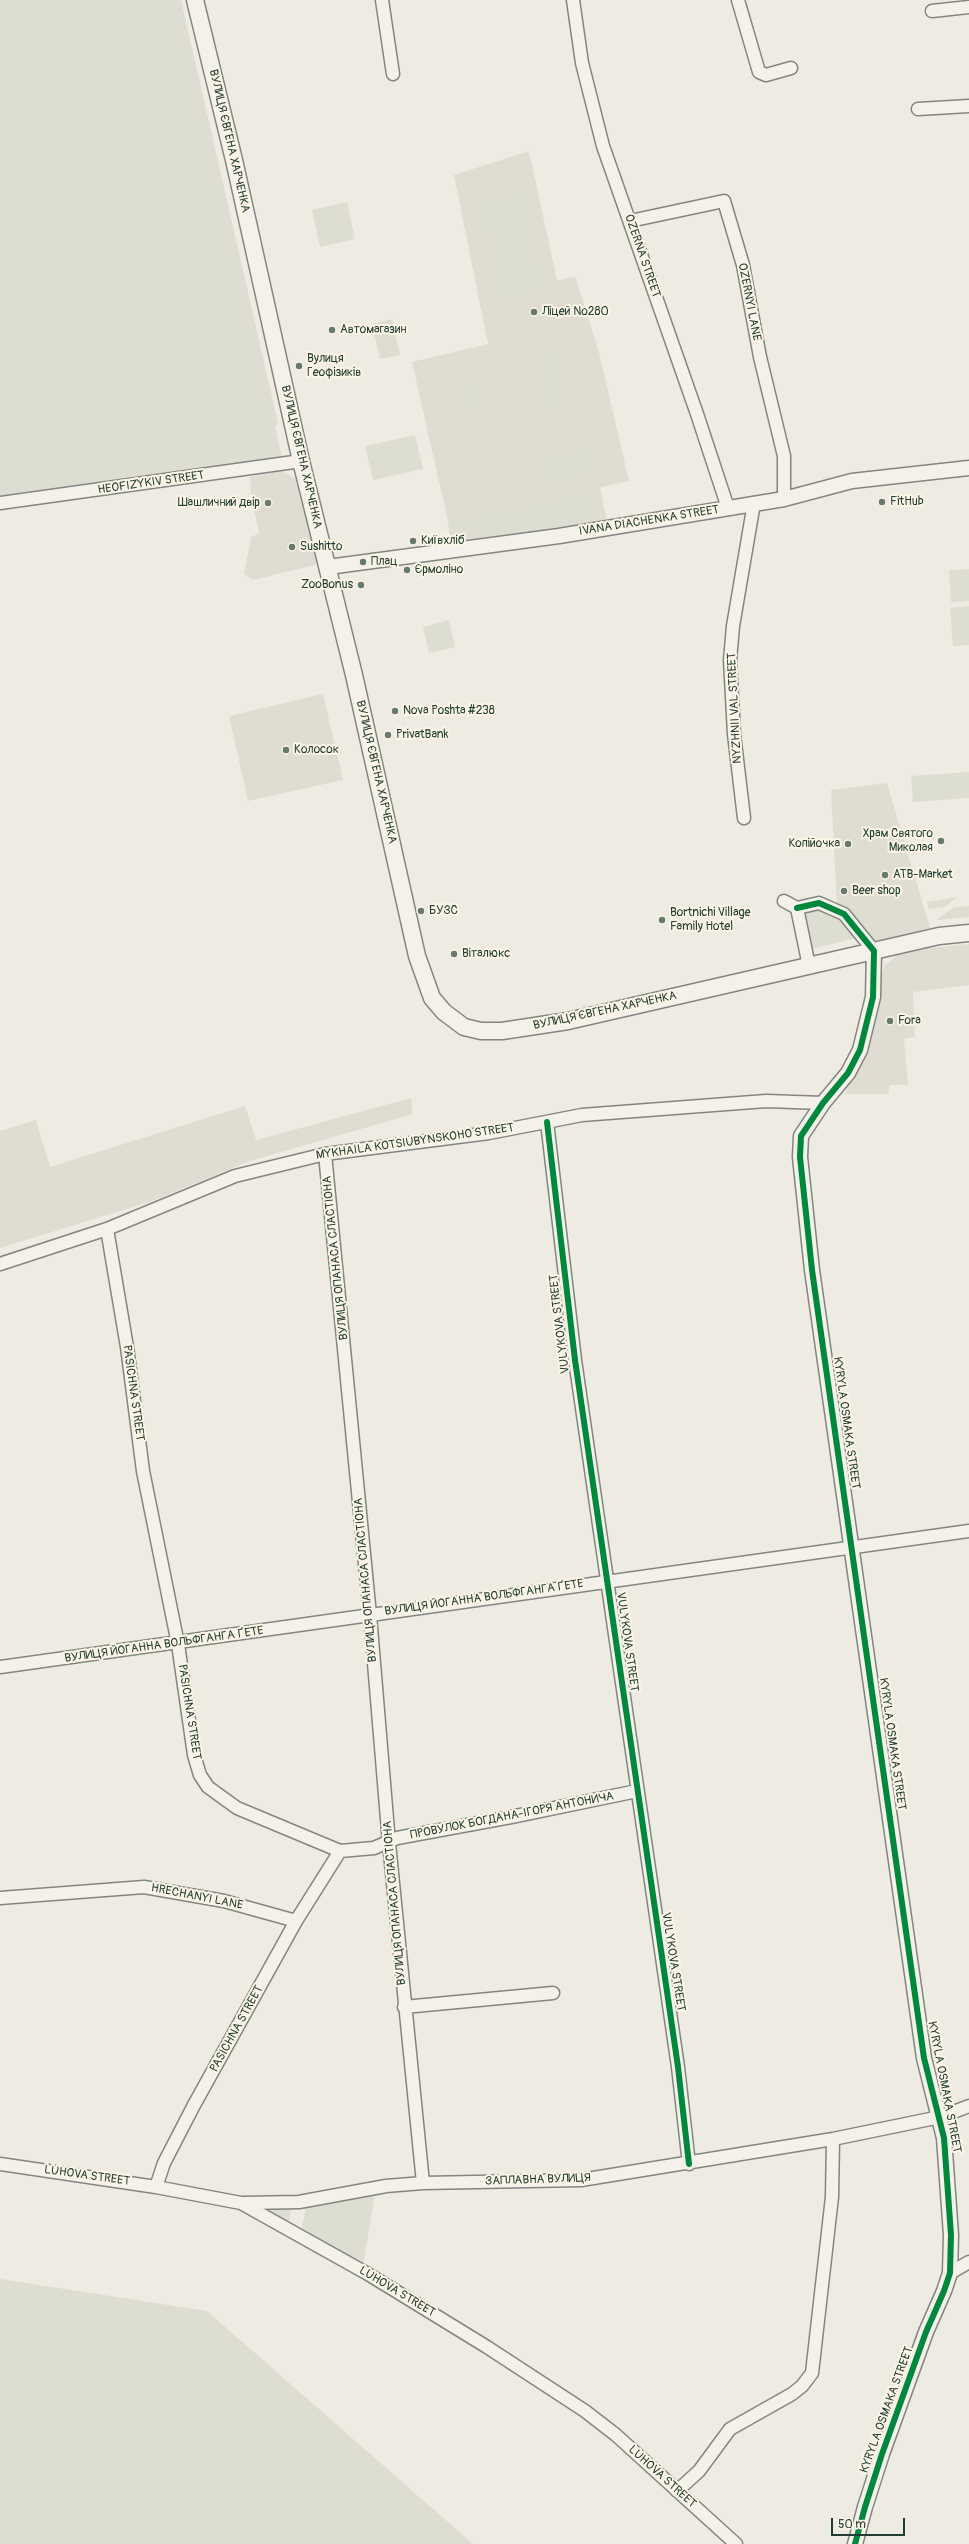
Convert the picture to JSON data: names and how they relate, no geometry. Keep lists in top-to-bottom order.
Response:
{
  "streets": {
    "main road": ["ВУЛИЦЯ ЄВГЕНА ХАРЧЕНКА"],
    "street": [
      "OZERNA STREET",
      "OZERNYI LANE",
      "HEOFIZYKIV STREET",
      "IVANA DIACHENKA STREET",
      "NYZHNII VAL STREET",
      "MYKHAILA KOTSIUBYNSKOHO STREET",
      "ВУЛИЦЯ ОПАНАСА СЛАСТІОНА",
      "VULYKOVA STREET",
      "PASICHNA STREET",
      "KYRYLA OSMAKA STREET",
      "ВУЛИЦЯ ЙОГАННА ВОЛЬФГАНГА ҐЕТЕ",
      "ПРОВУЛОК БОГДАНА-ІГОРЯ АНТОНИЧА",
      "HRECHANYI LANE",
      "LUHOVA STREET",
      "ЗАПЛАВНА ВУЛИЦЯ"
    ]
  },
  "crossings": [
    ["ВУЛИЦЯ ЄВГЕНА ХАРЧЕНКА", "HEOFIZYKIV STREET"],
    ["ВУЛИЦЯ ЄВГЕНА ХАРЧЕНКА", "IVANA DIACHENKA STREET"],
    ["ВУЛИЦЯ ЄВГЕНА ХАРЧЕНКА", "KYRYLA OSMAKA STREET"],
    ["OZERNA STREET", "OZERNYI LANE"],
    ["OZERNA STREET", "IVANA DIACHENKA STREET"],
    ["OZERNYI LANE", "IVANA DIACHENKA STREET"],
    ["IVANA DIACHENKA STREET", "NYZHNII VAL STREET"],
    ["MYKHAILA KOTSIUBYNSKOHO STREET", "ВУЛИЦЯ ОПАНАСА СЛАСТІОНА"],
    ["MYKHAILA KOTSIUBYNSKOHO STREET", "VULYKOVA STREET"],
    ["MYKHAILA KOTSIUBYNSKOHO STREET", "PASICHNA STREET"],
    ["MYKHAILA KOTSIUBYNSKOHO STREET", "KYRYLA OSMAKA STREET"],
    ["ВУЛИЦЯ ОПАНАСА СЛАСТІОНА", "ВУЛИЦЯ ЙОГАННА ВОЛЬФГАНГА ҐЕТЕ"],
    ["ВУЛИЦЯ ОПАНАСА СЛАСТІОНА", "ПРОВУЛОК БОГДАНА-ІГОРЯ АНТОНИЧА"],
    ["ВУЛИЦЯ ОПАНАСА СЛАСТІОНА", "ЗАПЛАВНА ВУЛИЦЯ"],
    ["VULYKOVA STREET", "ВУЛИЦЯ ЙОГАННА ВОЛЬФГАНГА ҐЕТЕ"],
    ["VULYKOVA STREET", "ПРОВУЛОК БОГДАНА-ІГОРЯ АНТОНИЧА"],
    ["VULYKOVA STREET", "ЗАПЛАВНА ВУЛИЦЯ"],
    ["PASICHNA STREET", "ВУЛИЦЯ ЙОГАННА ВОЛЬФГАНГА ҐЕТЕ"],
    ["PASICHNA STREET", "ПРОВУЛОК БОГДАНА-ІГОРЯ АНТОНИЧА"],
    ["PASICHNA STREET", "HRECHANYI LANE"],
    ["PASICHNA STREET", "LUHOVA STREET"],
    ["KYRYLA OSMAKA STREET", "ВУЛИЦЯ ЙОГАННА ВОЛЬФГАНГА ҐЕТЕ"],
    ["KYRYLA OSMAKA STREET", "ЗАПЛАВНА ВУЛИЦЯ"],
    ["LUHOVA STREET", "ЗАПЛАВНА ВУЛИЦЯ"]
  ],
  "places": [
    "Ліцей №280",
    "Автомагазин",
    "Вулиця Геофізиків",
    "FitHub",
    "Шашличний двір",
    "Київхліб",
    "Sushitto",
    "Плац",
    "Єрмоліно",
    "ZooBonus",
    "Nova Poshta #238",
    "PrivatBank",
    "Колосок",
    "Храм Святого Миколая",
    "Копійочка",
    "ATB-Market",
    "Beer shop",
    "БУЗС",
    "Bortnichi Village Family Hotel",
    "Віталюкс",
    "Fora"
  ],
  "scale_bar": "50 m"
}
